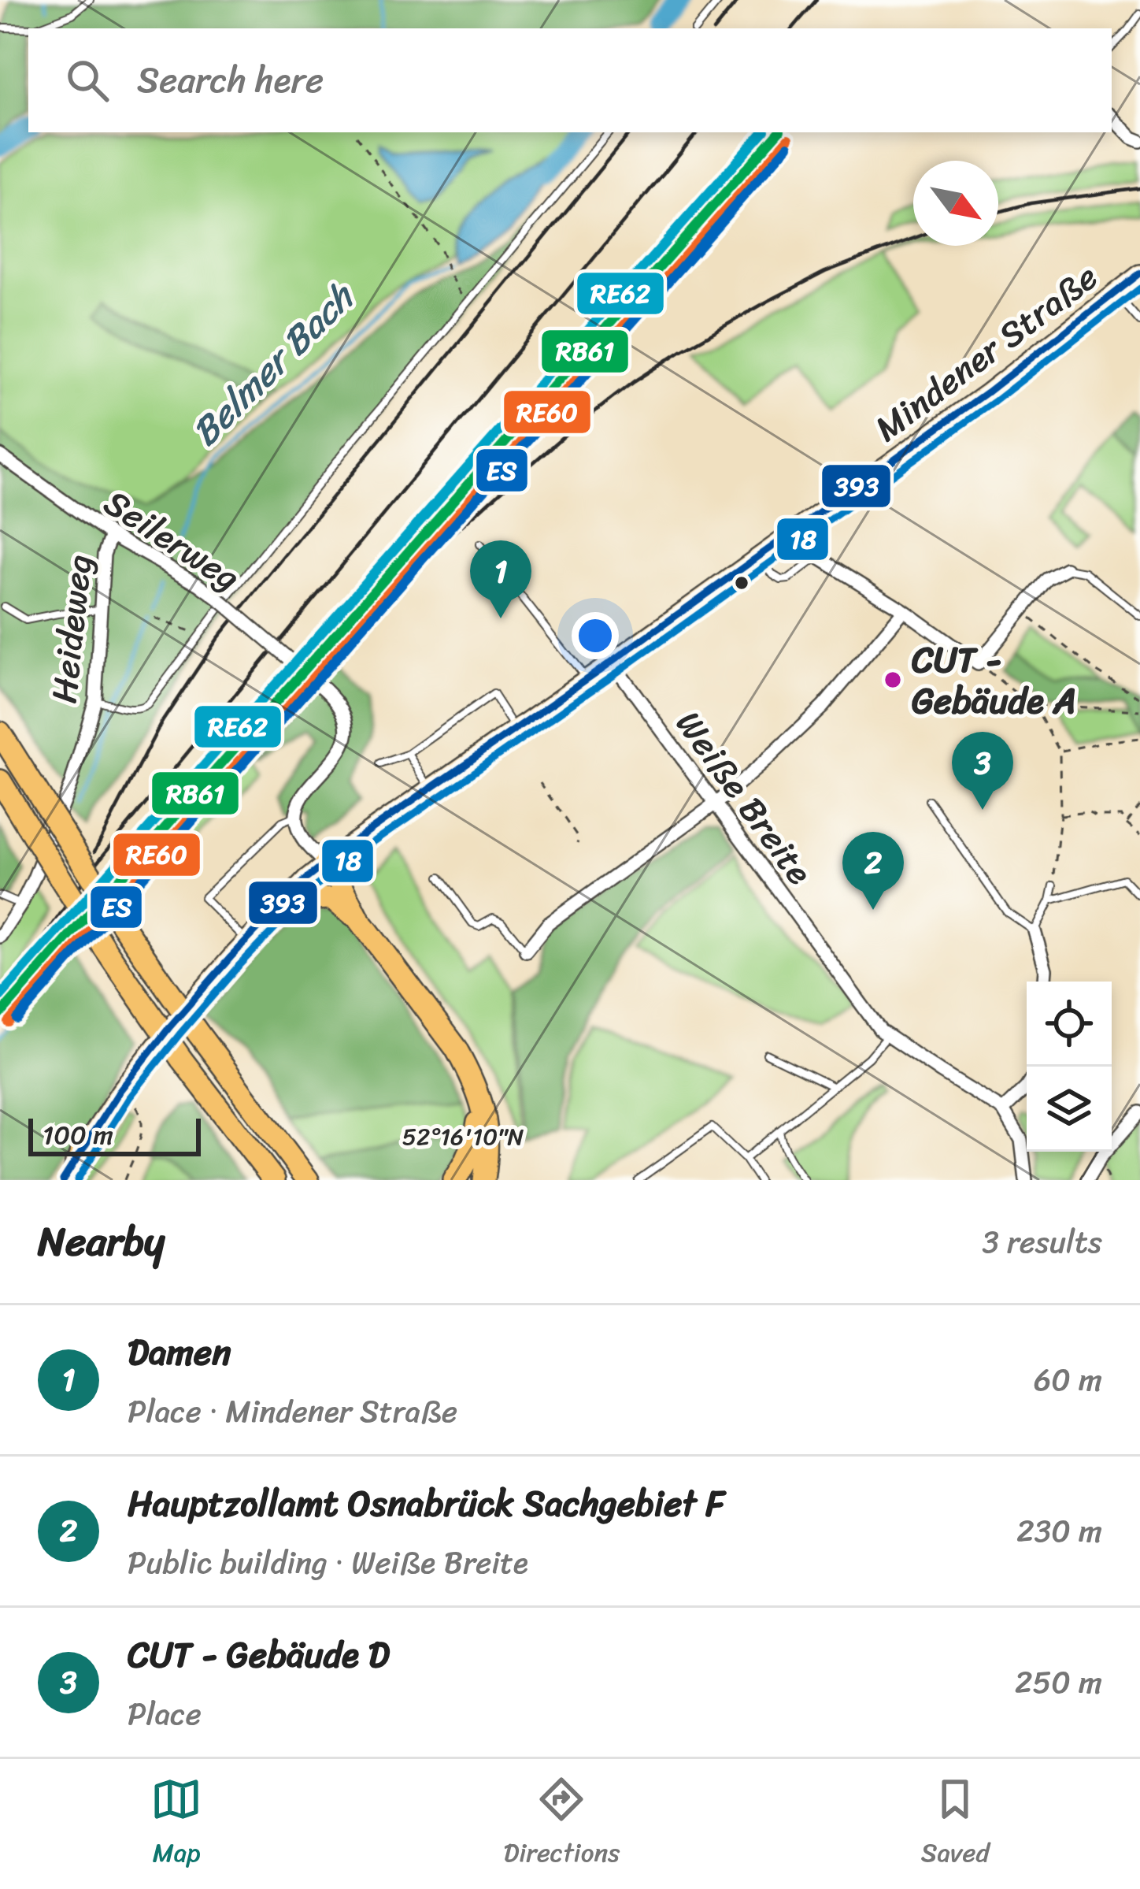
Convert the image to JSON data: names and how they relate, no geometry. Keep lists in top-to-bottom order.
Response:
{
  "streets": {
    "main road": ["Mindener Straße"],
    "street": ["Seilerweg", "Heideweg", "Weiße Breite"]
  },
  "crossings": [
    ["Mindener Straße", "Weiße Breite"],
    ["Seilerweg", "Heideweg"]
  ],
  "water": ["Belmer Bach"],
  "places": ["CUT - Gebäude A"],
  "lines": [
    "transit line RB61",
    "transit line RE62",
    "transit line RE60",
    "transit line ES",
    "transit line 393",
    "transit line 18"
  ],
  "scale_bar": "100 m",
  "north": "bottom right",
  "page": {
    "search": "Search here",
    "pins": ["1", "3", "2"],
    "scale": "100 m",
    "heading": ["Nearby", "3 results"],
    "list": [
      {
        "mark": "1",
        "name": "Damen",
        "note": "Place · Mindener Straße",
        "value": "60 m"
      },
      {
        "mark": "2",
        "name": "Hauptzollamt Osnabrück Sachgebiet F",
        "note": "Public building · Weiße Breite",
        "value": "230 m"
      },
      {
        "mark": "3",
        "name": "CUT - Gebäude D",
        "note": "Place",
        "value": "250 m"
      }
    ],
    "nav": ["Map", "Directions", "Saved"]
  },
  "coordinates": ["52°16'10\"N"]
}
